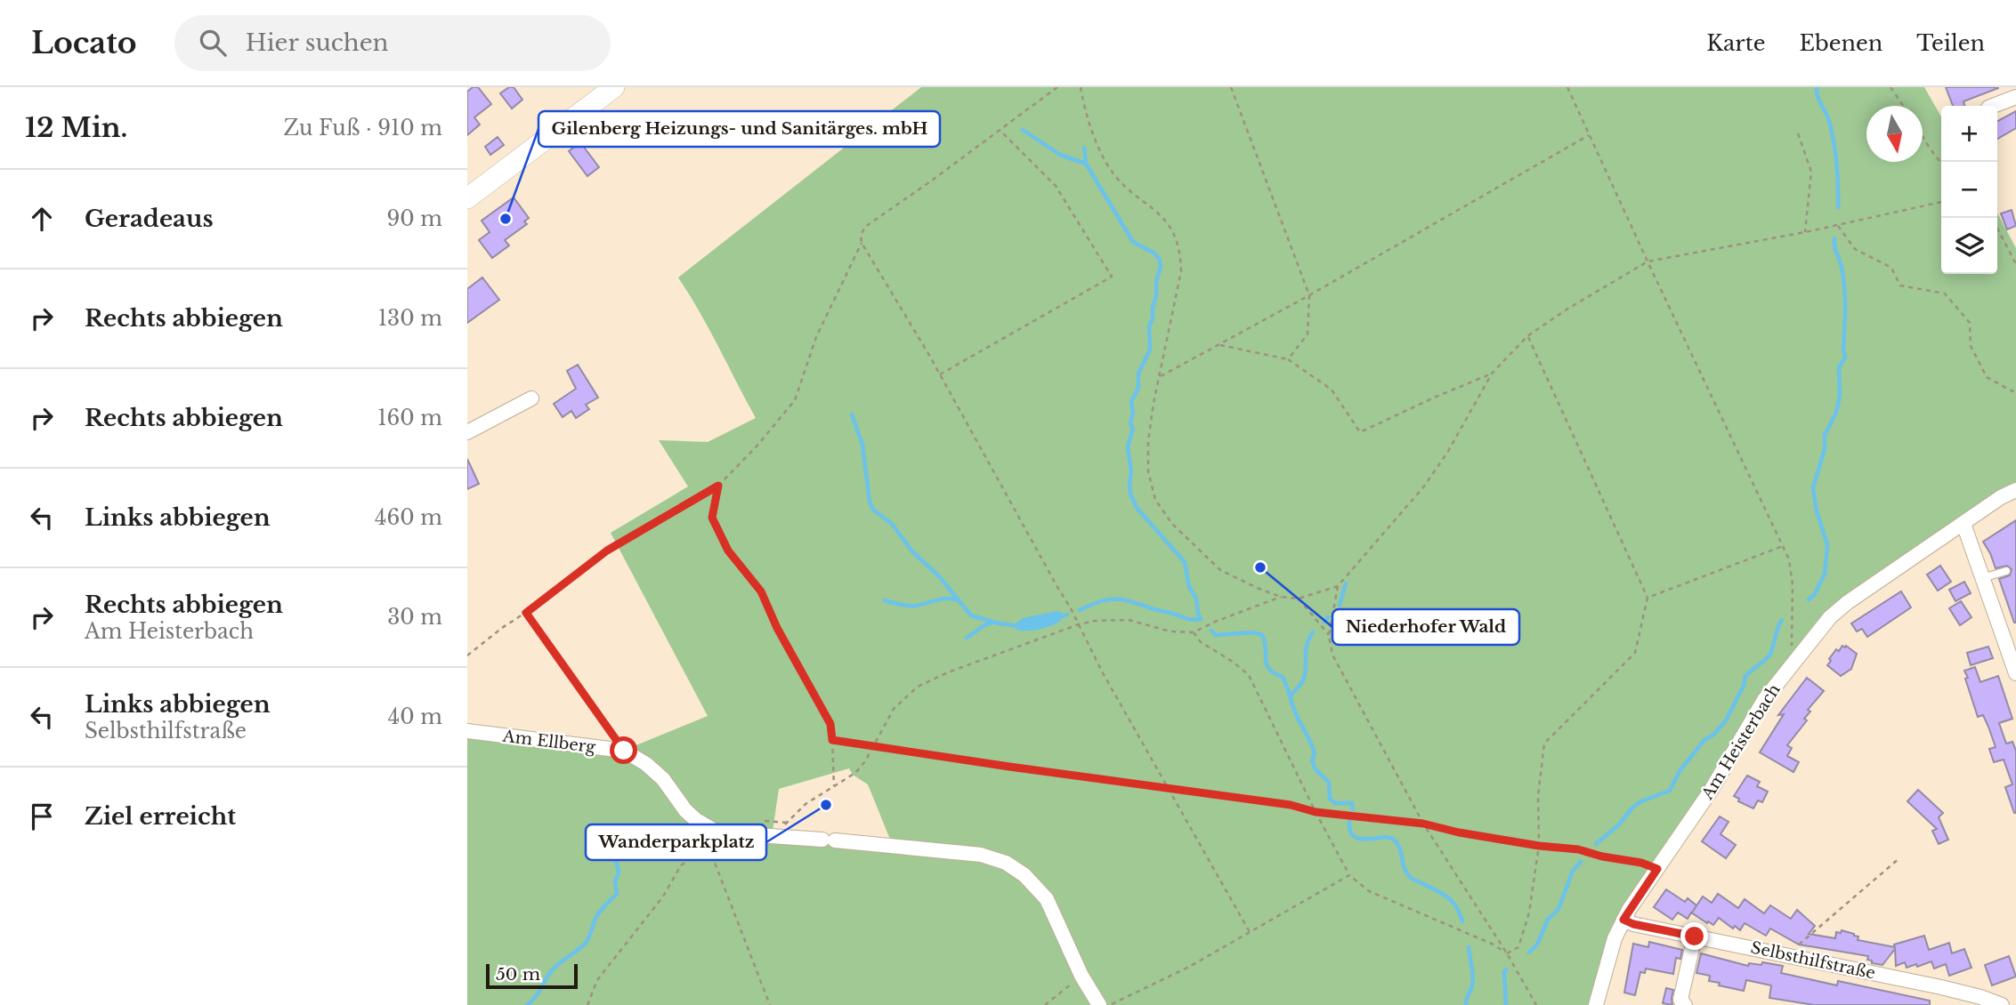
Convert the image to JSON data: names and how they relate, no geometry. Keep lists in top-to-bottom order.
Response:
{
  "streets": {
    "street": ["Am Ellberg", "Am Heisterbach", "Selbsthilfstraße"]
  },
  "crossings": [
    ["Am Heisterbach", "Selbsthilfstraße"]
  ],
  "places": ["Gilenberg Heizungs- und Sanitärges. mbH", "Niederhofer Wald", "Wanderparkplatz"],
  "scale_bar": "50 m",
  "north": "bottom",
  "page": {
    "header": "Locato",
    "search": "Hier suchen",
    "nav": ["Karte", "Ebenen", "Teilen"],
    "heading": ["12 Min.", "Zu Fuß · 910 m"],
    "map_buttons": ["+", "−"],
    "list": [
      ["Geradeaus", "90 m"],
      ["Rechts abbiegen", "130 m"],
      ["Rechts abbiegen", "160 m"],
      ["Links abbiegen", "460 m"],
      ["Rechts abbiegen", "Am Heisterbach", "30 m"],
      ["Links abbiegen", "Selbsthilfstraße", "40 m"],
      "Ziel erreicht"
    ],
    "scale": "50 m"
  }
}
